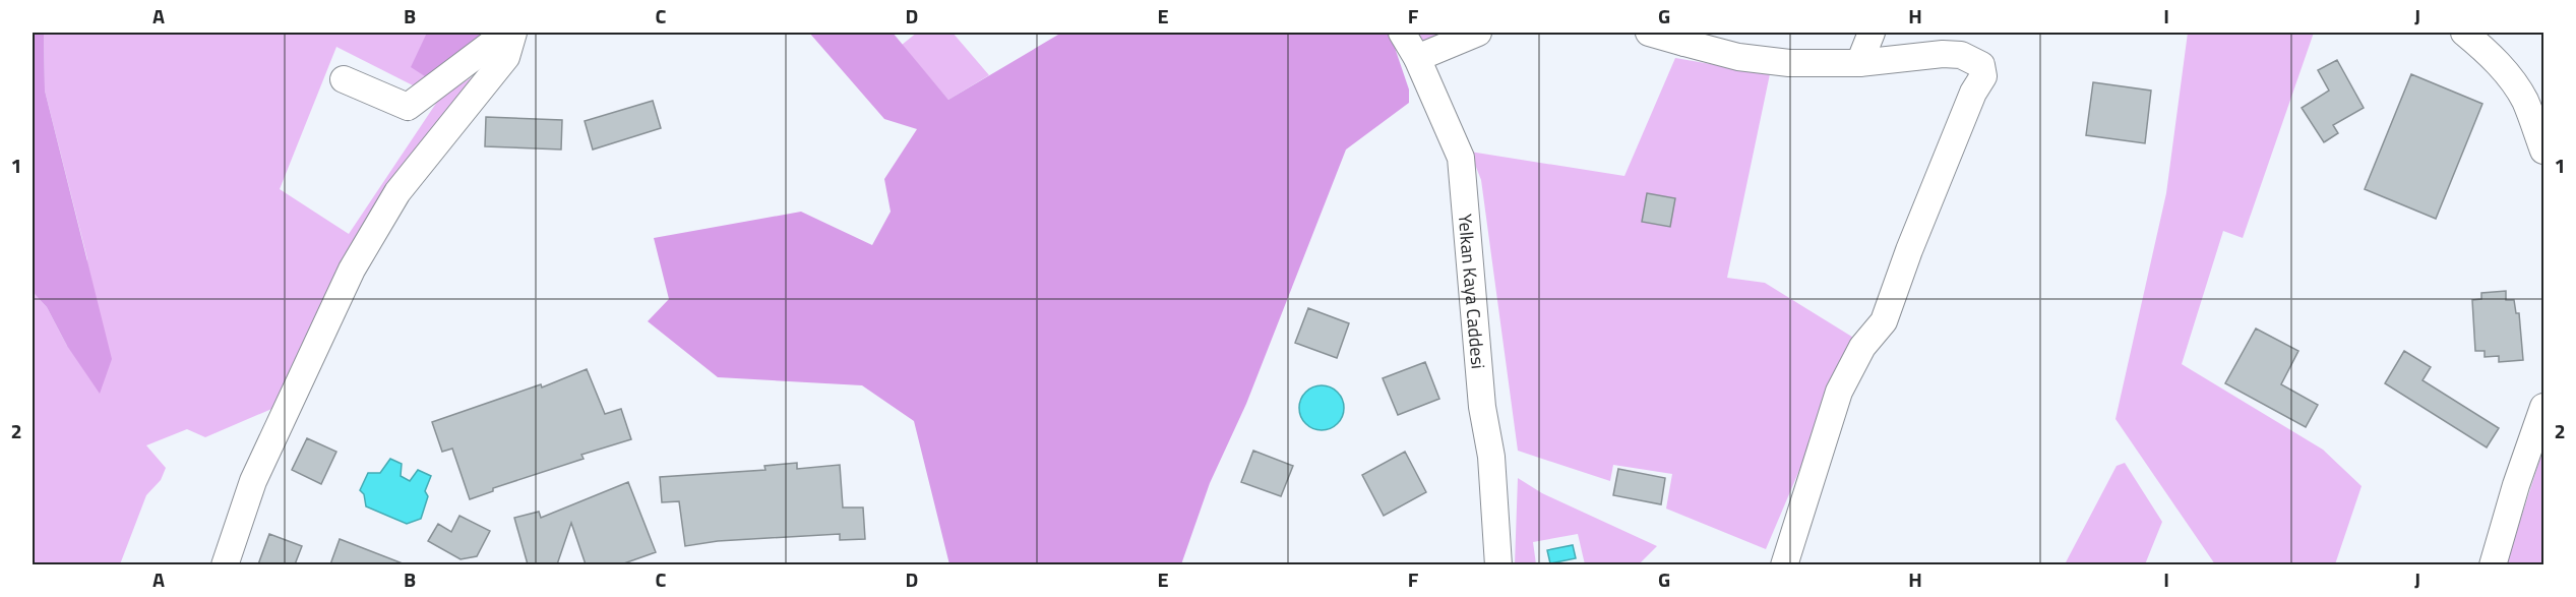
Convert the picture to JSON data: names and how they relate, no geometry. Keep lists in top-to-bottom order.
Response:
{
  "streets": {
    "street": ["Yelkan Kaya Caddesi"]
  },
  "grid": {
    "columns": [
      "A",
      "B",
      "C",
      "D",
      "E",
      "F",
      "G",
      "H",
      "I",
      "J"
    ],
    "rows": ["1", "2"]
  }
}
